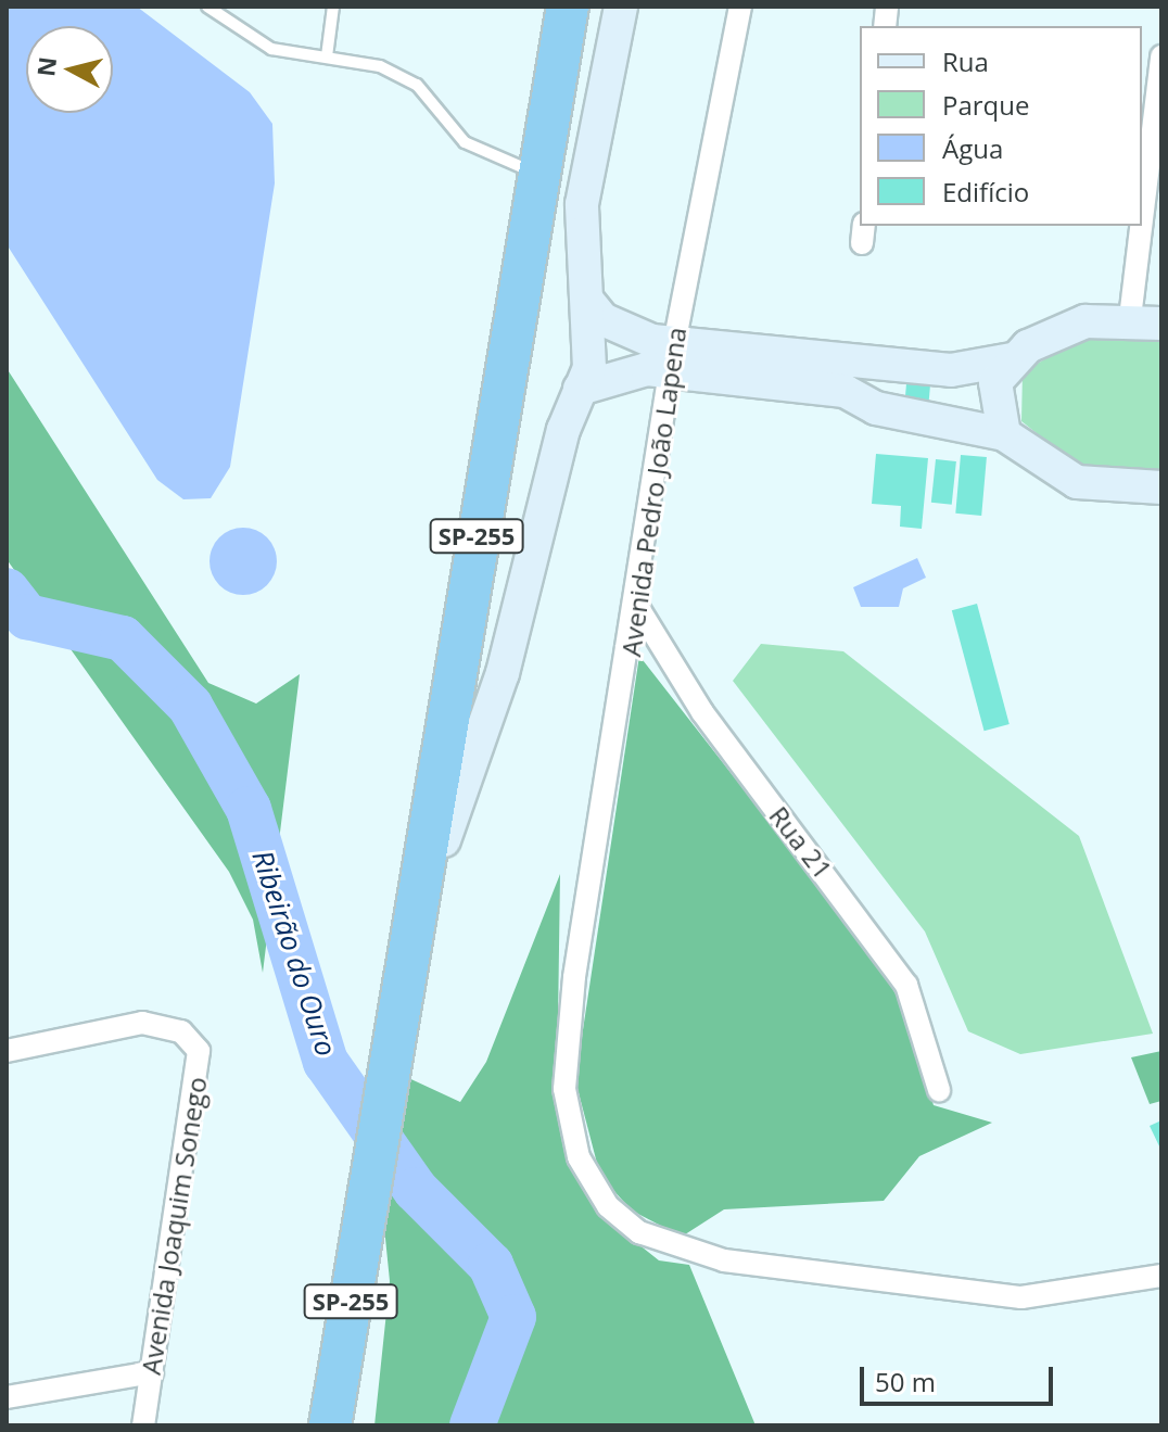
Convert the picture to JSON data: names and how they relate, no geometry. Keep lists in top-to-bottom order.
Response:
{
  "streets": {
    "highway": ["SP-255"],
    "street": ["Avenida Pedro João Lapena", "Rua 21", "Avenida Joaquim Sonego"]
  },
  "crossings": [
    ["Avenida Pedro João Lapena", "Rua 21"]
  ],
  "water": ["Ribeirão do Ouro"],
  "legend": [
    "Rua",
    "Parque",
    "Água",
    "Edifício"
  ],
  "scale_bar": "50 m",
  "north": "left"
}
